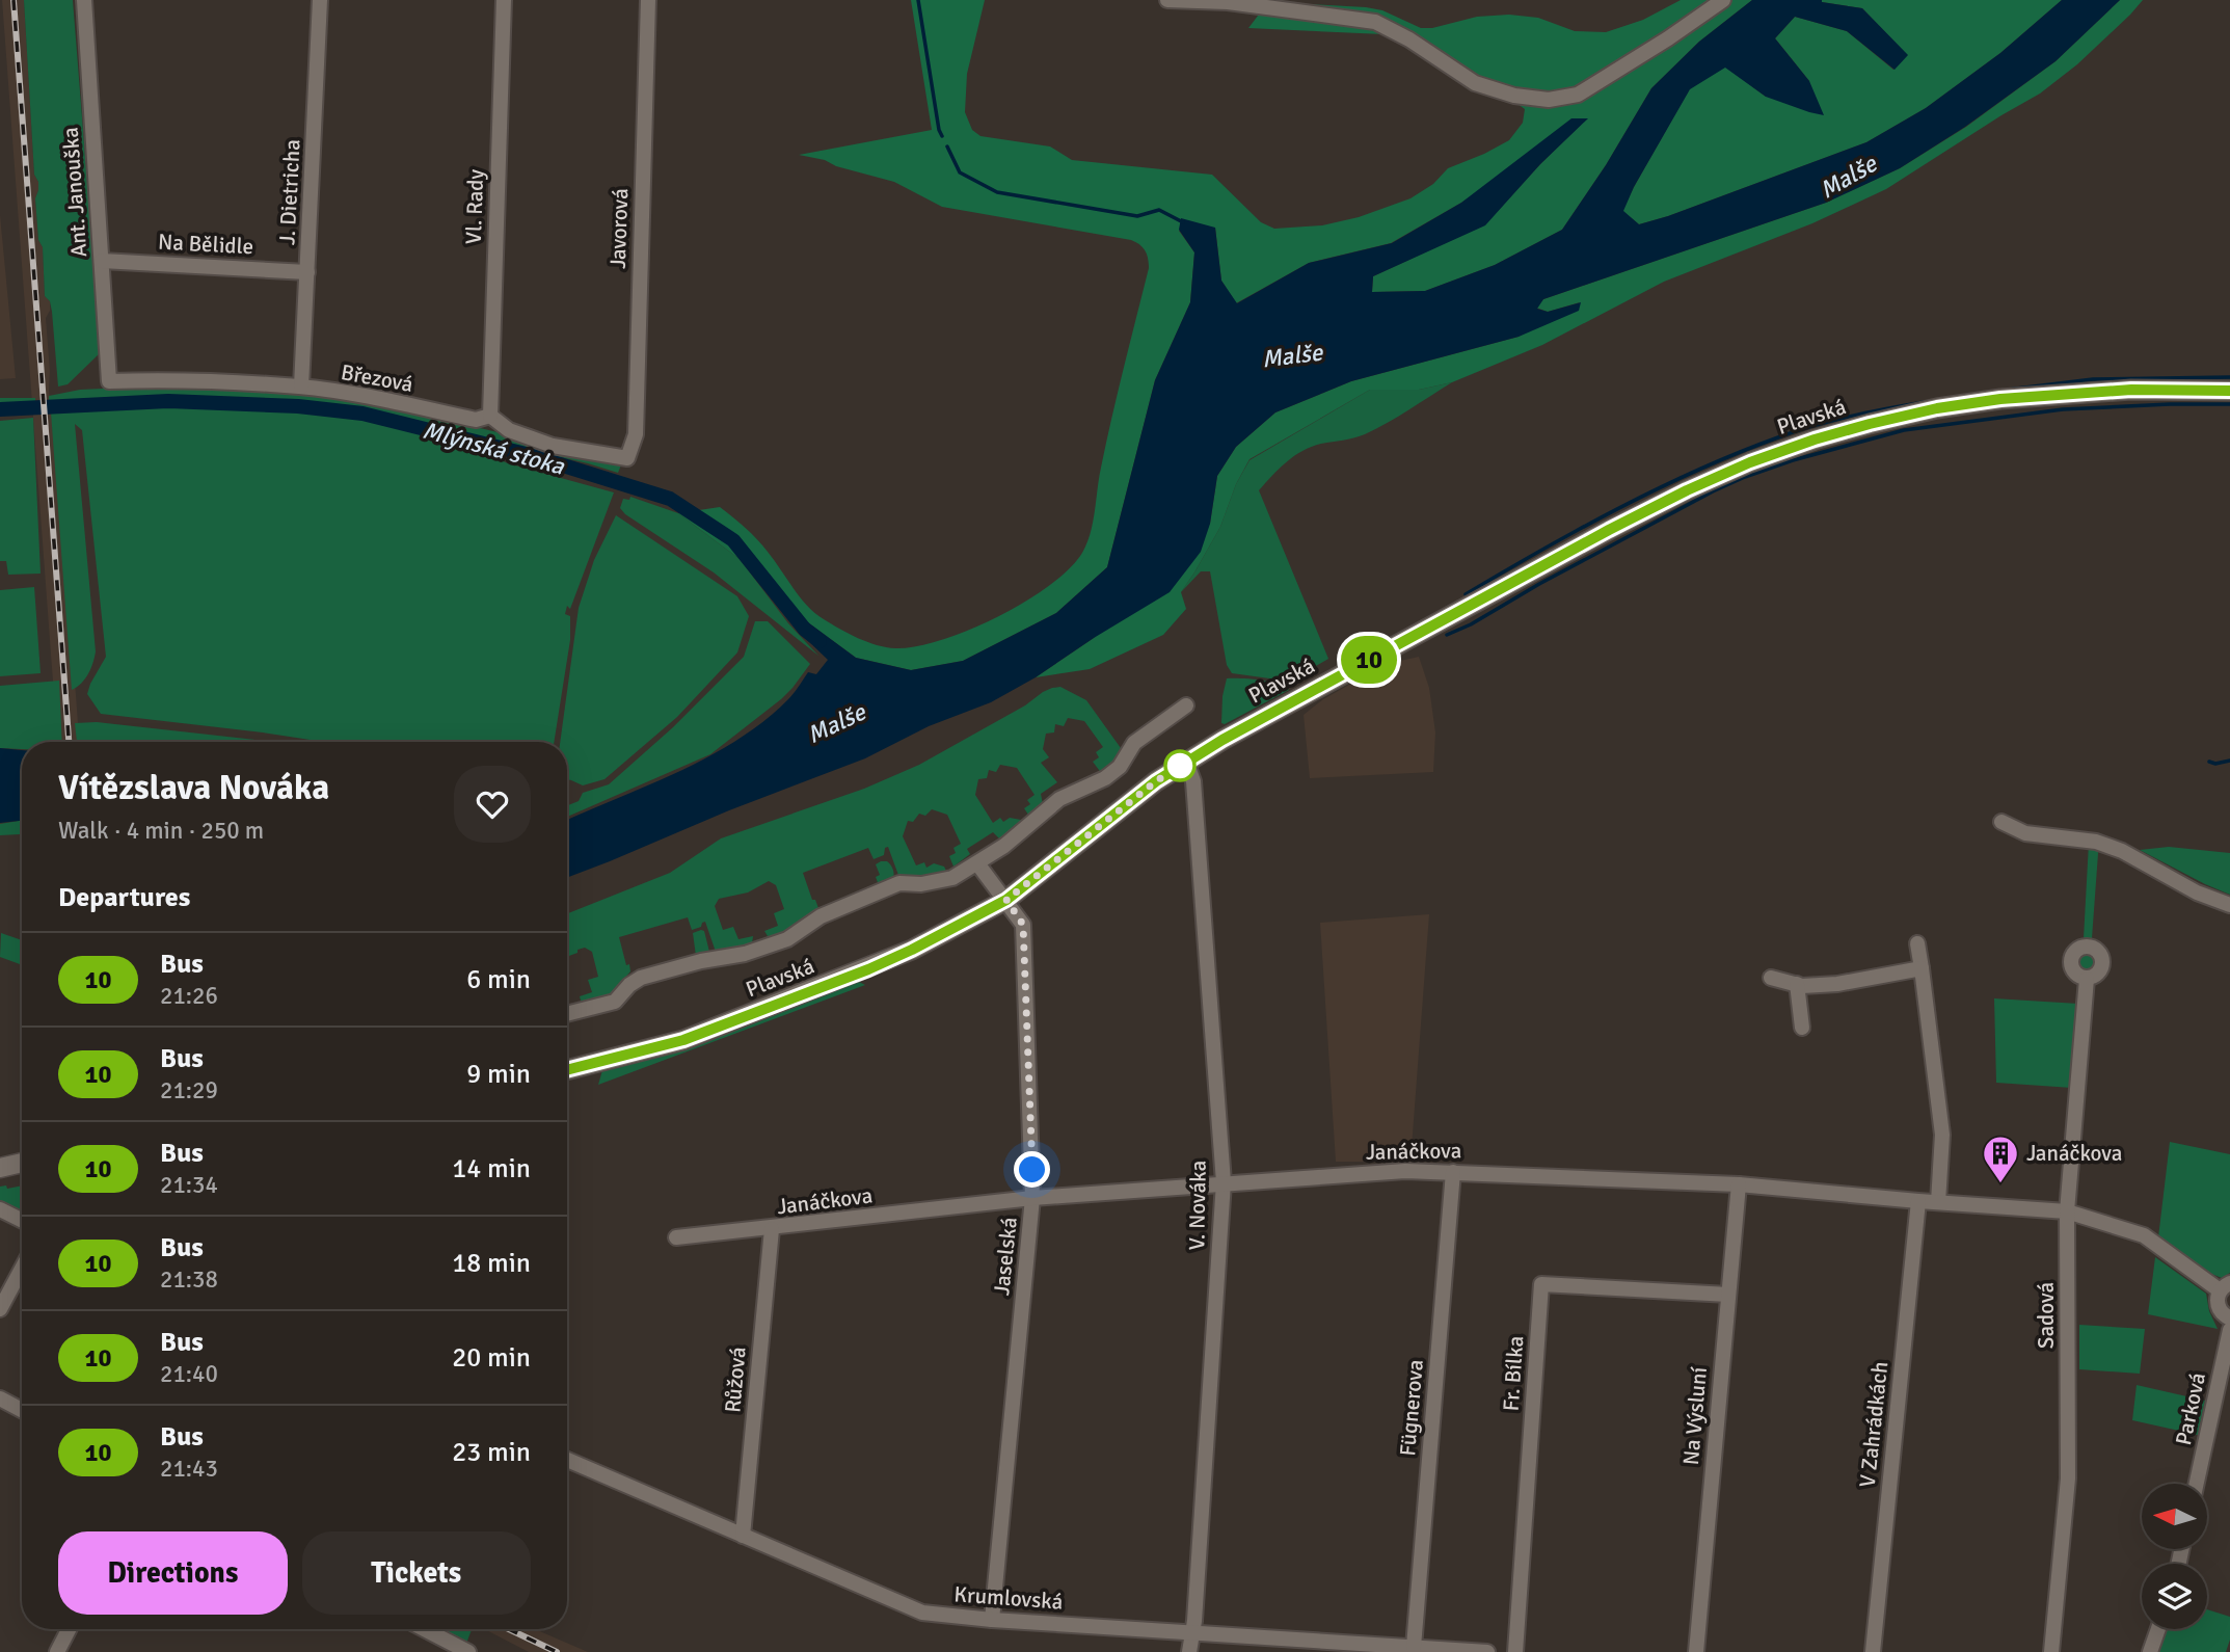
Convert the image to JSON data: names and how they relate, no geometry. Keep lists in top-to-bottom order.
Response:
{
  "streets": {
    "street": [
      "Ant. Janouška",
      "J. Dietricha",
      "Vl. Rady",
      "Javorová",
      "Na Bělidle",
      "Březová",
      "Plavská",
      "Janáčkova",
      "V. Nováka",
      "Jaselská",
      "Sadová",
      "Fr. Bílka",
      "Růžová",
      "Fügnerova",
      "Parková",
      "Na Výsluní",
      "V Zahrádkách",
      "Krumlovská"
    ]
  },
  "crossings": [
    ["Ant. Janouška", "Na Bělidle"],
    ["Ant. Janouška", "Březová"],
    ["J. Dietricha", "Na Bělidle"],
    ["J. Dietricha", "Březová"],
    ["Vl. Rady", "Javorová"],
    ["Vl. Rady", "Březová"],
    ["Javorová", "Březová"],
    ["Plavská", "V. Nováka"],
    ["Plavská", "Jaselská"],
    ["Janáčkova", "V. Nováka"],
    ["Janáčkova", "Jaselská"],
    ["Janáčkova", "Sadová"],
    ["Janáčkova", "Růžová"],
    ["Janáčkova", "Fügnerova"],
    ["Janáčkova", "Na Výsluní"],
    ["Janáčkova", "V Zahrádkách"],
    ["V. Nováka", "Krumlovská"],
    ["Jaselská", "Krumlovská"],
    ["Fr. Bílka", "Na Výsluní"],
    ["Růžová", "Krumlovská"],
    ["Fügnerova", "Krumlovská"]
  ],
  "water": ["Malše", "Mlýnská stoka"],
  "places": {
    "building": ["Janáčkova"]
  },
  "lines": ["bus line 10"],
  "north": "left",
  "page": {
    "on_map": "10",
    "heading": [
      ["Vítězslava Nováka", "Walk · 4 min · 250 m"],
      "Departures"
    ],
    "list": [
      {
        "mark": "10",
        "name": "Bus",
        "note": "21:26",
        "value": "6 min"
      },
      {
        "mark": "10",
        "name": "Bus",
        "note": "21:29",
        "value": "9 min"
      },
      {
        "mark": "10",
        "name": "Bus",
        "note": "21:34",
        "value": "14 min"
      },
      {
        "mark": "10",
        "name": "Bus",
        "note": "21:38",
        "value": "18 min"
      },
      {
        "mark": "10",
        "name": "Bus",
        "note": "21:40",
        "value": "20 min"
      },
      {
        "mark": "10",
        "name": "Bus",
        "note": "21:43",
        "value": "23 min"
      }
    ],
    "buttons": ["Directions", "Tickets"]
  }
}
